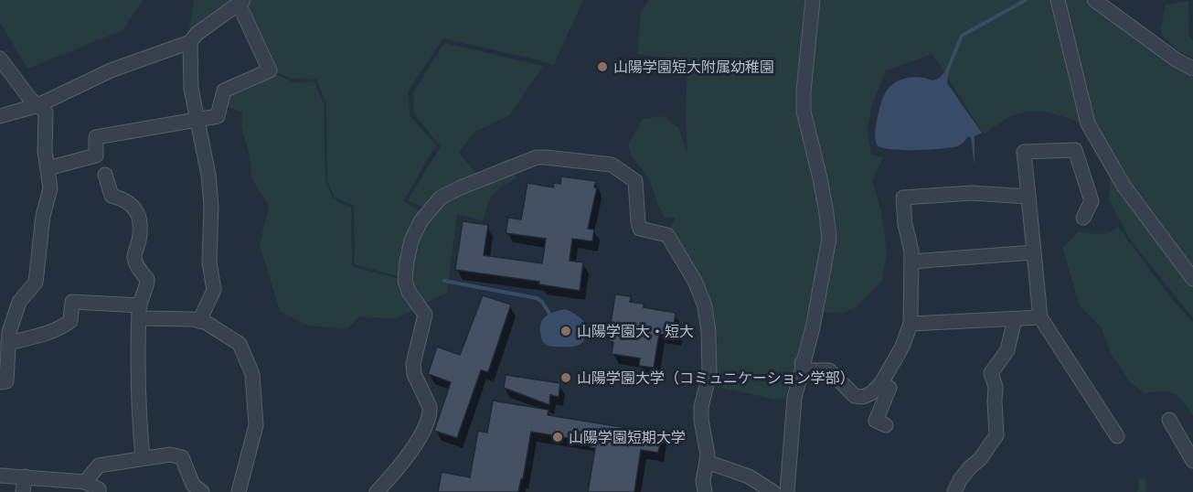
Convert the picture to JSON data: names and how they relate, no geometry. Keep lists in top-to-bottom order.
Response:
{
  "places": [
    "山陽学園短大附属幼稚園",
    "山陽学園大・短大",
    "山陽学園大学（コミュニケーション学部）",
    "山陽学園短期大学"
  ]
}
